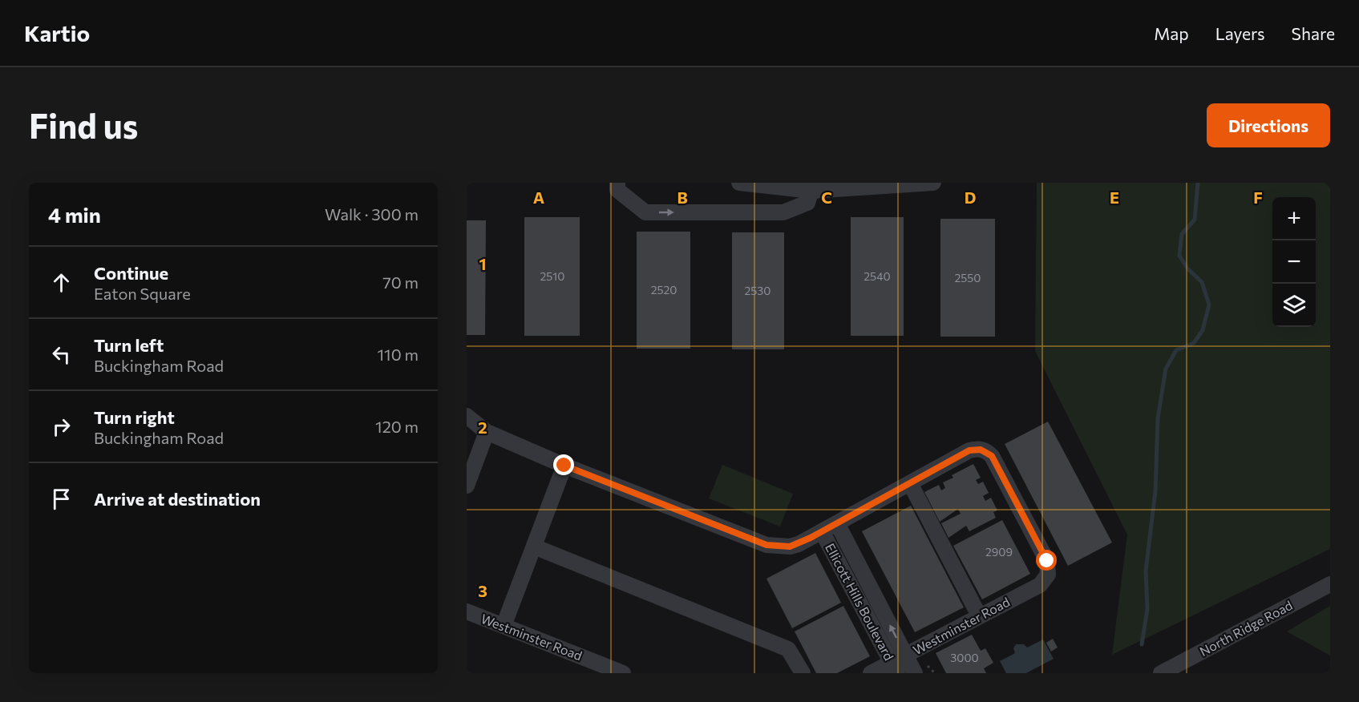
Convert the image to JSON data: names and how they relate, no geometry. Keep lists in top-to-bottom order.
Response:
{
  "streets": {
    "street": ["Ellicott Hills Boulevard", "Westminster Road", "North Ridge Road"]
  },
  "crossings": [
    ["Ellicott Hills Boulevard", "Westminster Road"]
  ],
  "house_numbers": [
    "2510",
    "2540",
    "2550",
    "2520",
    "2530",
    "2909",
    "3000"
  ],
  "page": {
    "header": "Kartio",
    "nav": ["Map", "Layers", "Share"],
    "buttons": "Directions",
    "title": "Find us",
    "heading": ["4 min", "Walk · 300 m"],
    "map_buttons": ["+", "−"],
    "list": [
      ["Continue", "Eaton Square", "70 m"],
      ["Turn left", "Buckingham Road", "110 m"],
      ["Turn right", "Buckingham Road", "120 m"],
      "Arrive at destination"
    ]
  },
  "grid": {
    "columns": [
      "A",
      "B",
      "C",
      "D",
      "E",
      "F"
    ],
    "rows": ["1", "2", "3"]
  }
}
